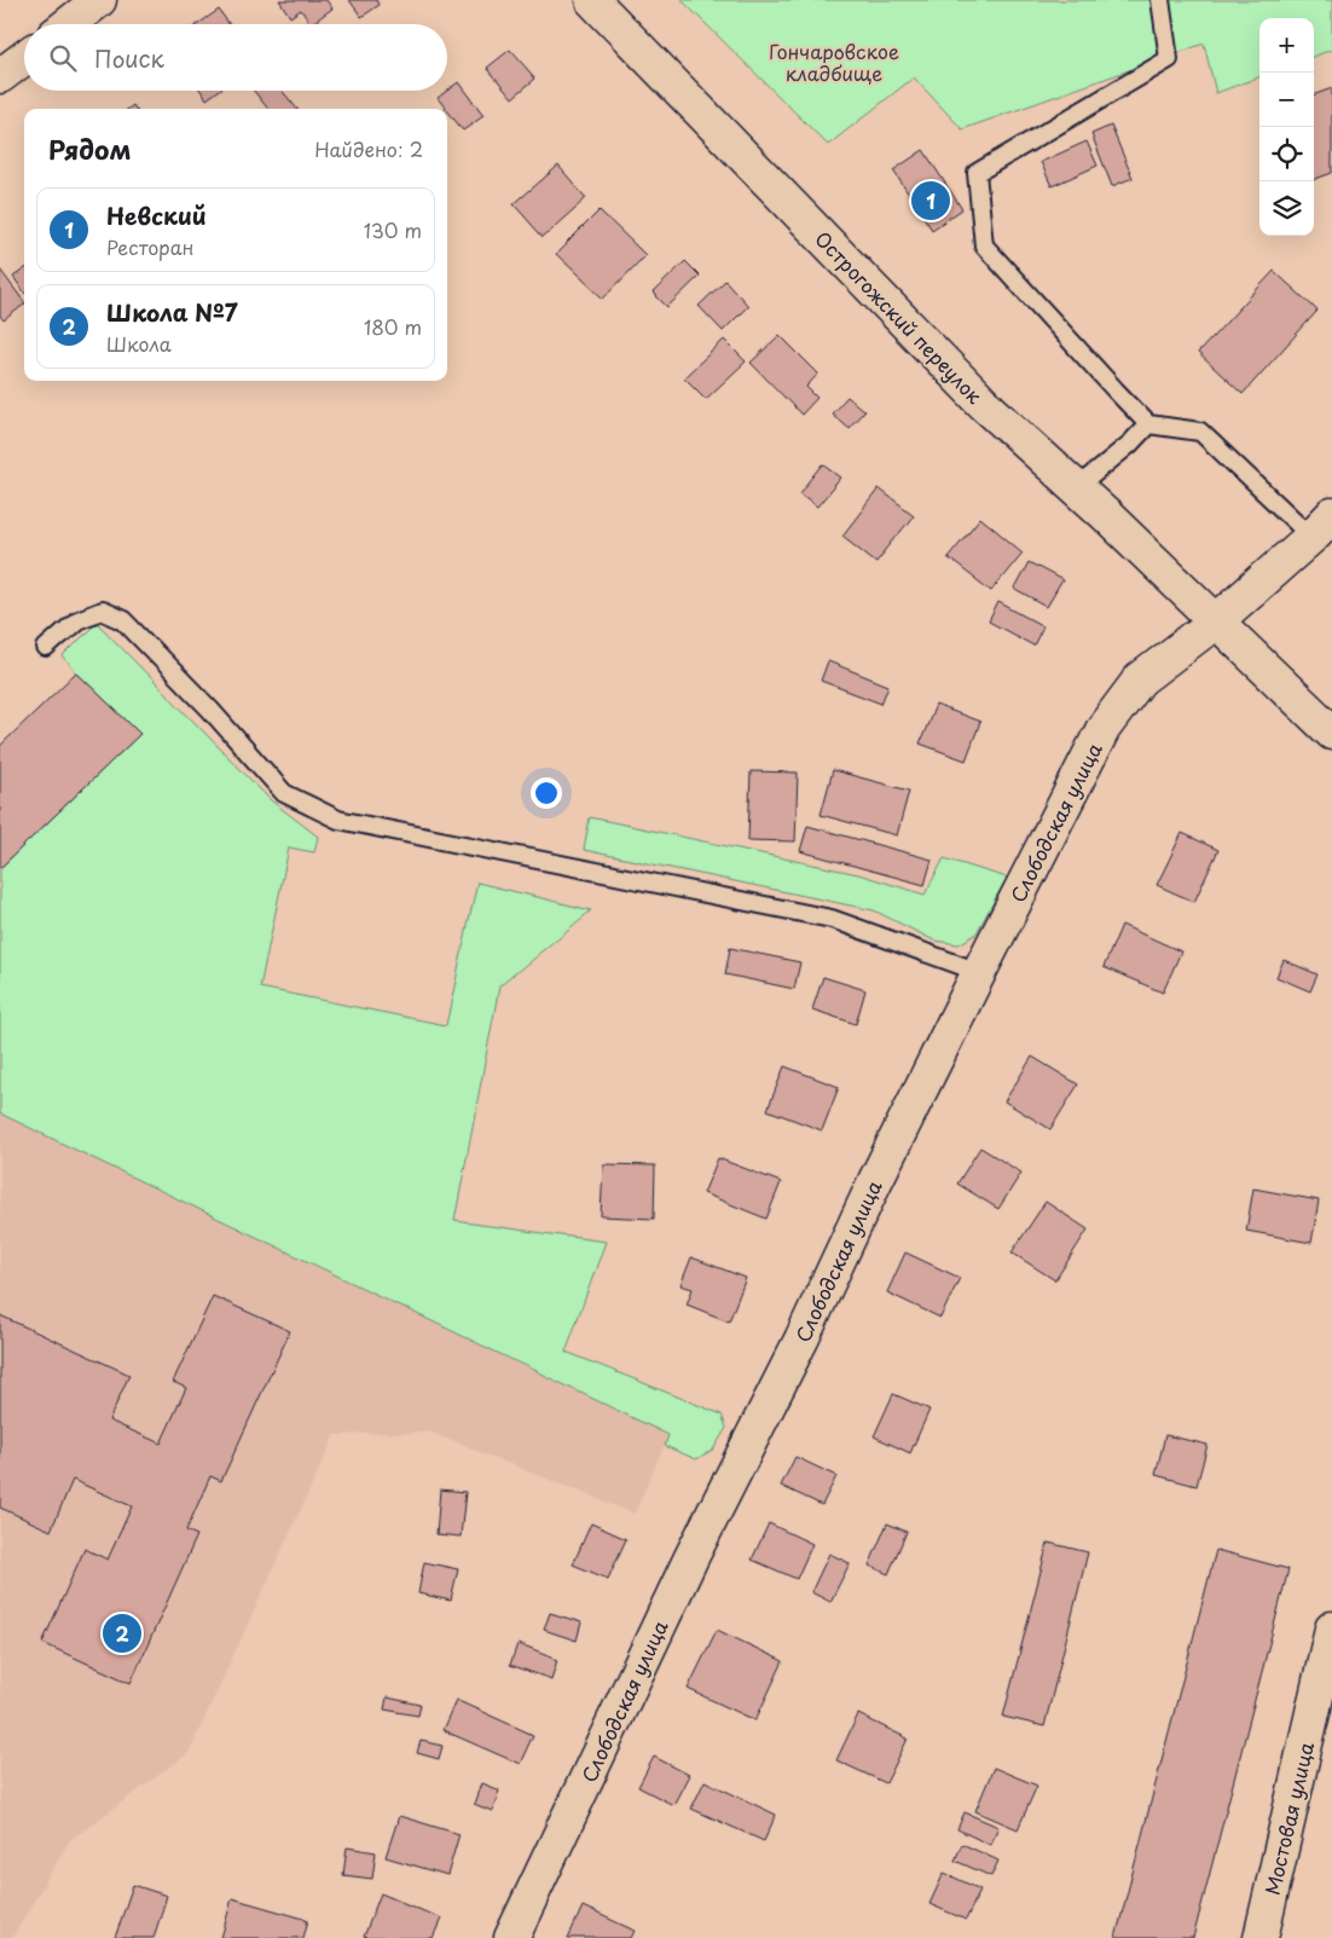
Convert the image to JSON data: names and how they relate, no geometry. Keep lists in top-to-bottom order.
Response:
{
  "streets": {
    "street": ["Острогожский переулок", "Слободская улица", "Мостовая улица"]
  },
  "crossings": [
    ["Острогожский переулок", "Слободская улица"]
  ],
  "parks": ["Гончаровское кладбище"],
  "page": {
    "map_buttons": ["+", "−"],
    "search": "Поиск",
    "heading": ["Рядом", "Найдено: 2"],
    "pins": ["1", "2"],
    "list": [
      {
        "mark": "1",
        "name": "Невский",
        "note": "Ресторан",
        "value": "130 m"
      },
      {
        "mark": "2",
        "name": "Школа №7",
        "note": "Школа",
        "value": "180 m"
      }
    ]
  }
}
